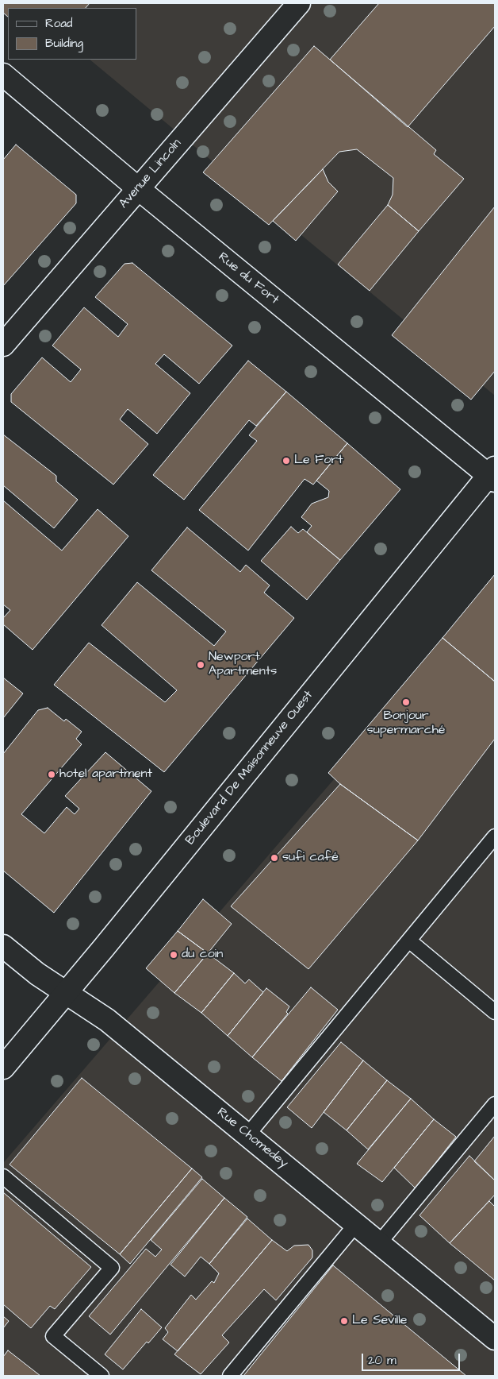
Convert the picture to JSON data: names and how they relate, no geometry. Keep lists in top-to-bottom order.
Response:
{
  "streets": {
    "street": [
      "Avenue Lincoln",
      "Rue du Fort",
      "Boulevard De Maisonneuve Ouest",
      "Rue Chomedey"
    ]
  },
  "crossings": [
    ["Avenue Lincoln", "Rue du Fort"],
    ["Rue du Fort", "Boulevard De Maisonneuve Ouest"],
    ["Boulevard De Maisonneuve Ouest", "Rue Chomedey"]
  ],
  "places": [
    "Le Fort",
    "Newport Apartments",
    "Bonjour supermarché",
    "hotel apartment",
    "sufi café",
    "du coin",
    "Le Seville"
  ],
  "legend": ["Road", "Building"],
  "scale_bar": "20 m"
}
